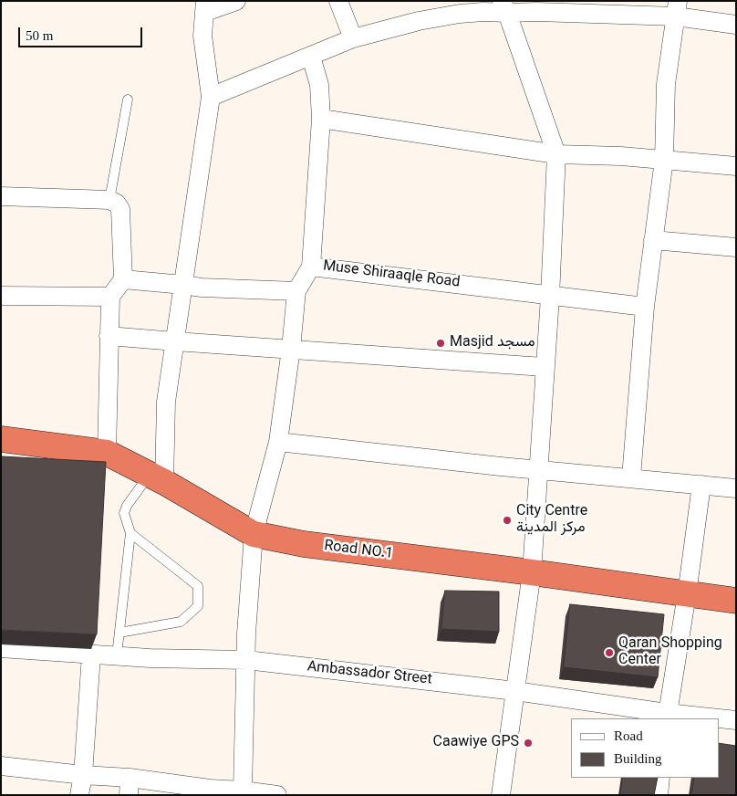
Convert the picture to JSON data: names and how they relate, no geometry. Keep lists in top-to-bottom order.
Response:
{
  "streets": {
    "highway": ["Road NO.1"],
    "street": ["Muse Shiraaqle Road", "Ambassador Street"]
  },
  "places": [
    "Masjid مسجد",
    "City Centre مركز المدينة",
    "Qaran Shopping Center",
    "Caawiye GPS"
  ],
  "legend": ["Road", "Building"],
  "scale_bar": "50 m"
}
